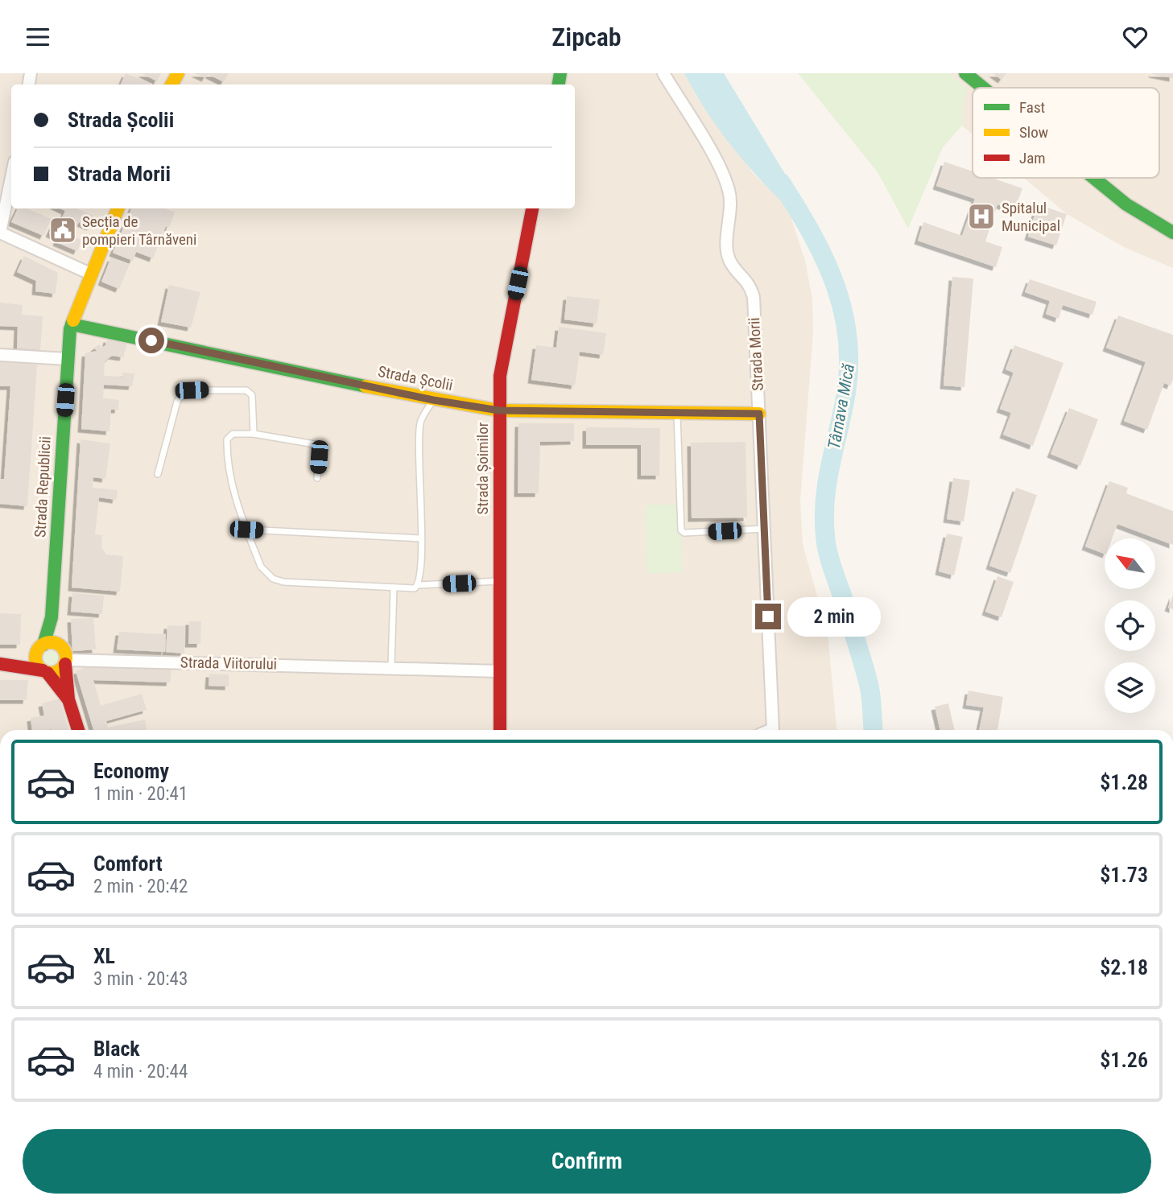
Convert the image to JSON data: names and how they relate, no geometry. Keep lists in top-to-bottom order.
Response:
{
  "streets": {
    "street": [
      "Strada Morii",
      "Strada Școlii",
      "Strada Șoimilor",
      "Strada Republicii",
      "Strada Viitorului"
    ]
  },
  "crossings": [
    ["Strada Morii", "Strada Școlii"],
    ["Strada Școlii", "Strada Șoimilor"],
    ["Strada Școlii", "Strada Republicii"],
    ["Strada Șoimilor", "Strada Viitorului"],
    ["Strada Republicii", "Strada Viitorului"]
  ],
  "water": ["Târnava Mică"],
  "places": {
    "hospital": ["Spitalul Municipal"],
    "public building": ["Secția de pompieri Târnăveni"]
  },
  "legend": ["Fast", "Slow", "Jam"],
  "north": "top left",
  "page": {
    "header": "Zipcab",
    "banner": ["Strada Școlii", "Strada Morii"],
    "bubble": "2 min",
    "list": [
      {
        "name": "Economy",
        "note": "1 min · 20:41",
        "value": "$1.28"
      },
      {
        "name": "Comfort",
        "note": "2 min · 20:42",
        "value": "$1.73"
      },
      {
        "name": "XL",
        "note": "3 min · 20:43",
        "value": "$2.18"
      },
      {
        "name": "Black",
        "note": "4 min · 20:44",
        "value": "$1.26"
      }
    ],
    "buttons": "Confirm"
  }
}
